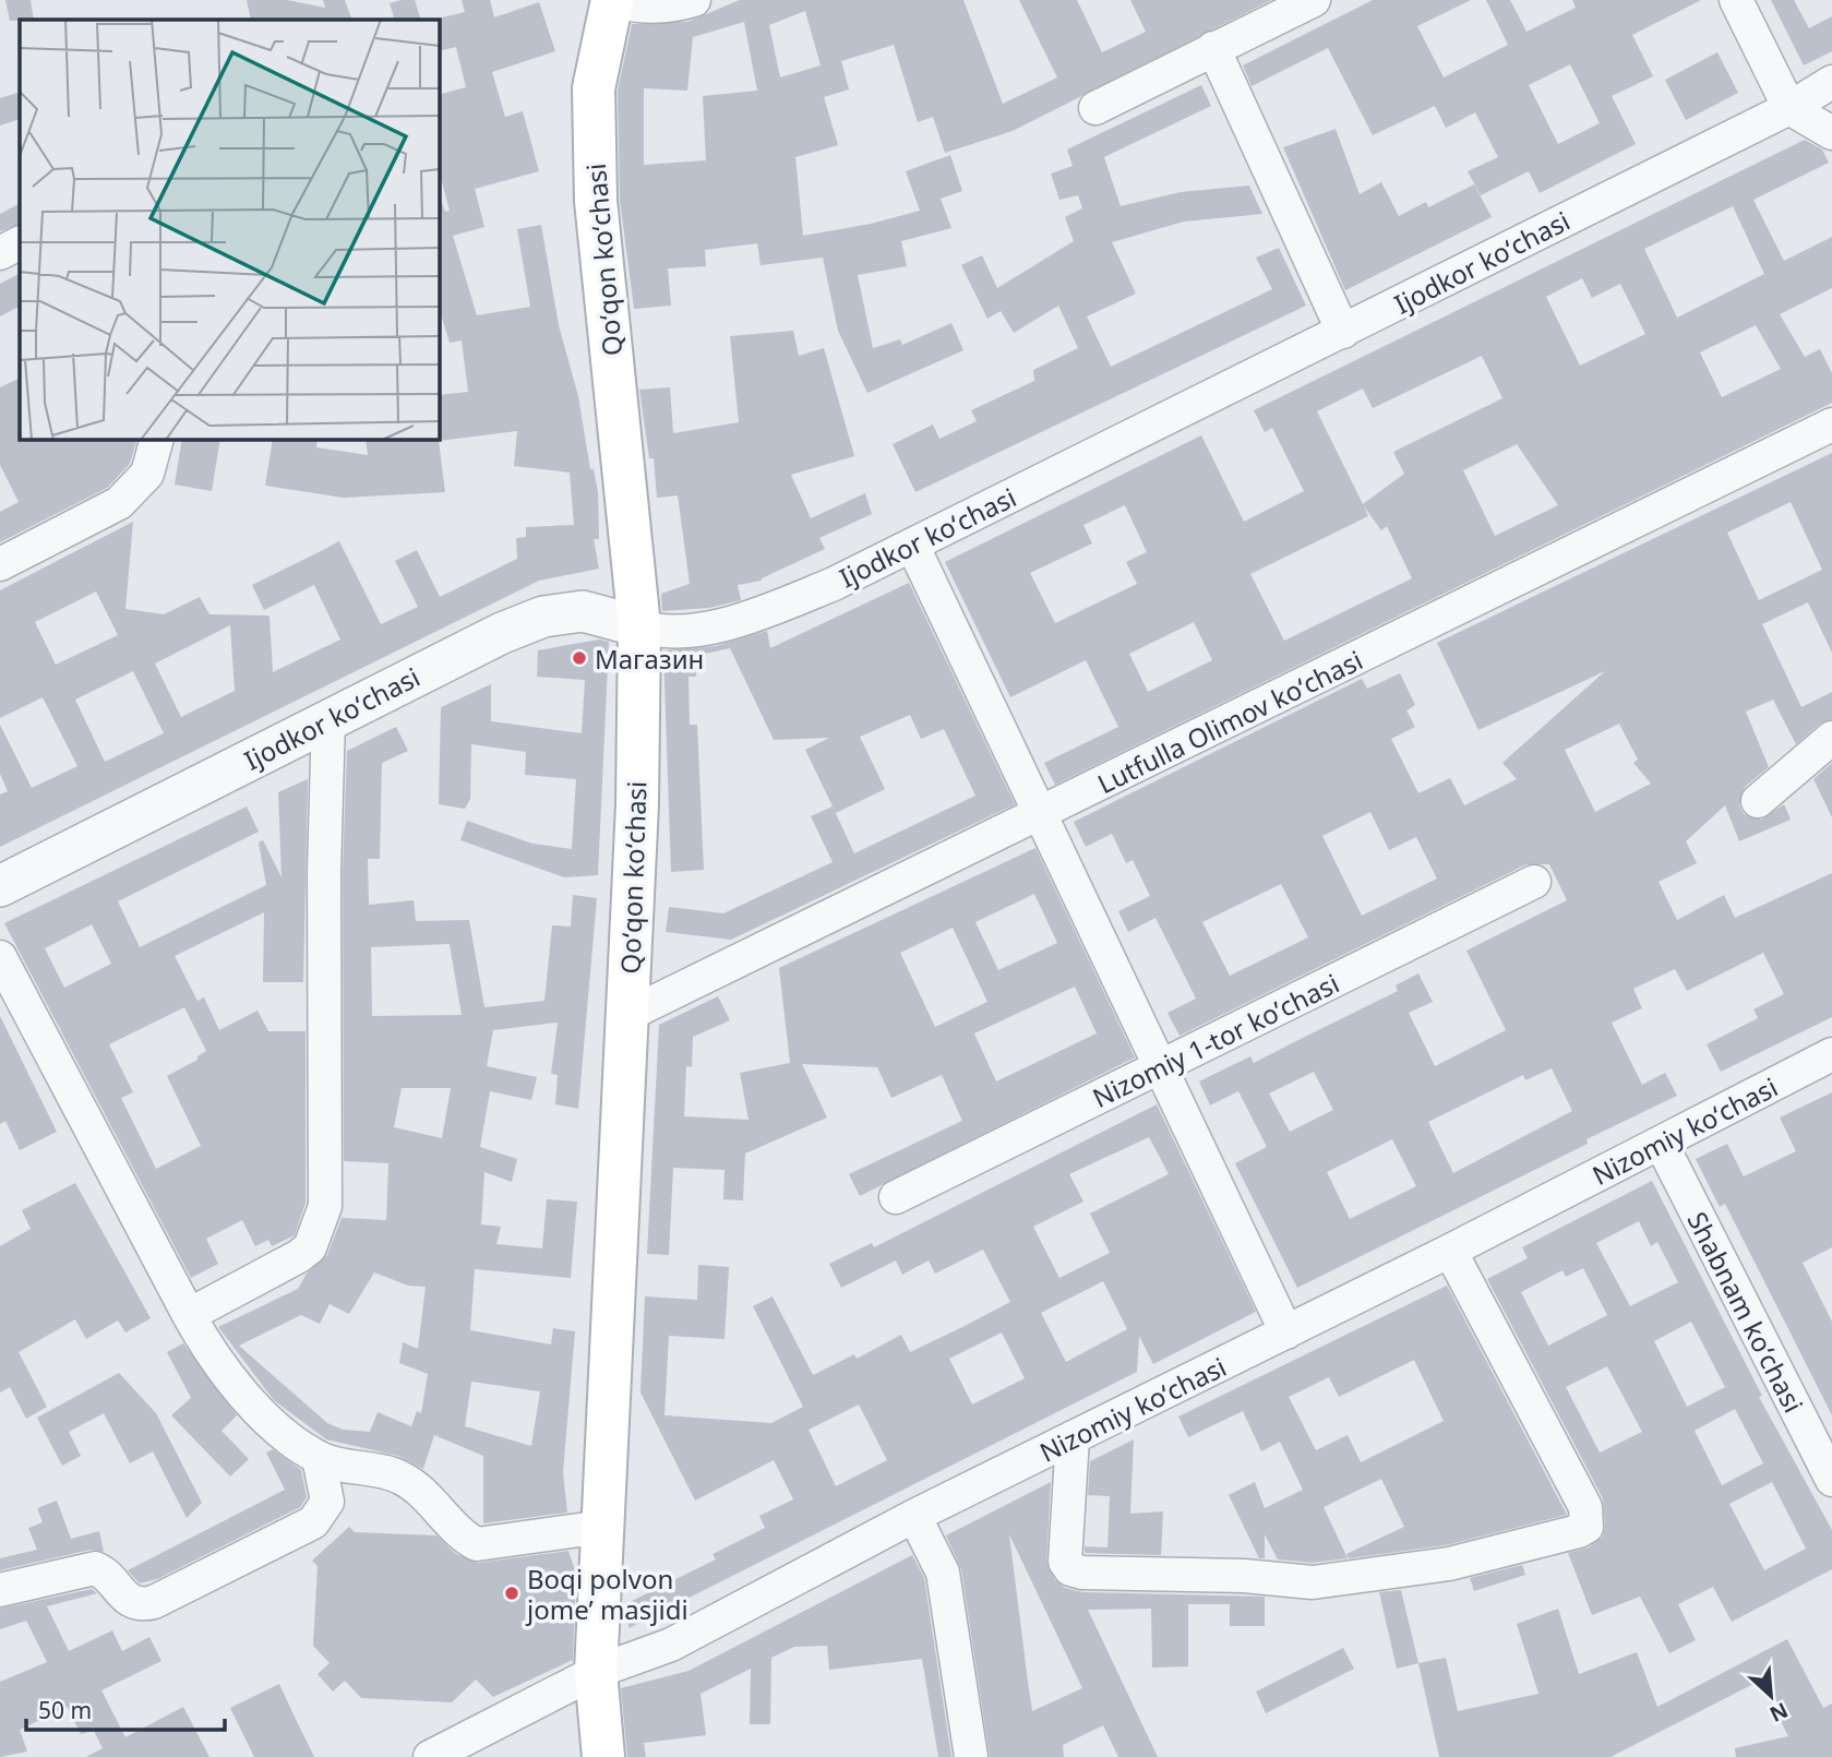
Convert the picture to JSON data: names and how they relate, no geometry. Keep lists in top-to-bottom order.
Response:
{
  "streets": {
    "main road": ["Qoʻqon koʻchasi"],
    "street": [
      "Ijodkor koʻchasi",
      "Lutfulla Olimov koʻchasi",
      "Nizomiy 1-tor koʼchasi",
      "Nizomiy koʻchasi",
      "Shabnam koʻchasi"
    ]
  },
  "crossings": [
    ["Qoʻqon koʻchasi", "Ijodkor koʻchasi"],
    ["Qoʻqon koʻchasi", "Lutfulla Olimov koʻchasi"],
    ["Qoʻqon koʻchasi", "Nizomiy koʻchasi"],
    ["Nizomiy koʻchasi", "Shabnam koʻchasi"]
  ],
  "places": ["Магазин", "Boqi polvon jome’ masjidi"],
  "scale_bar": "50 m",
  "north": "bottom right"
}
